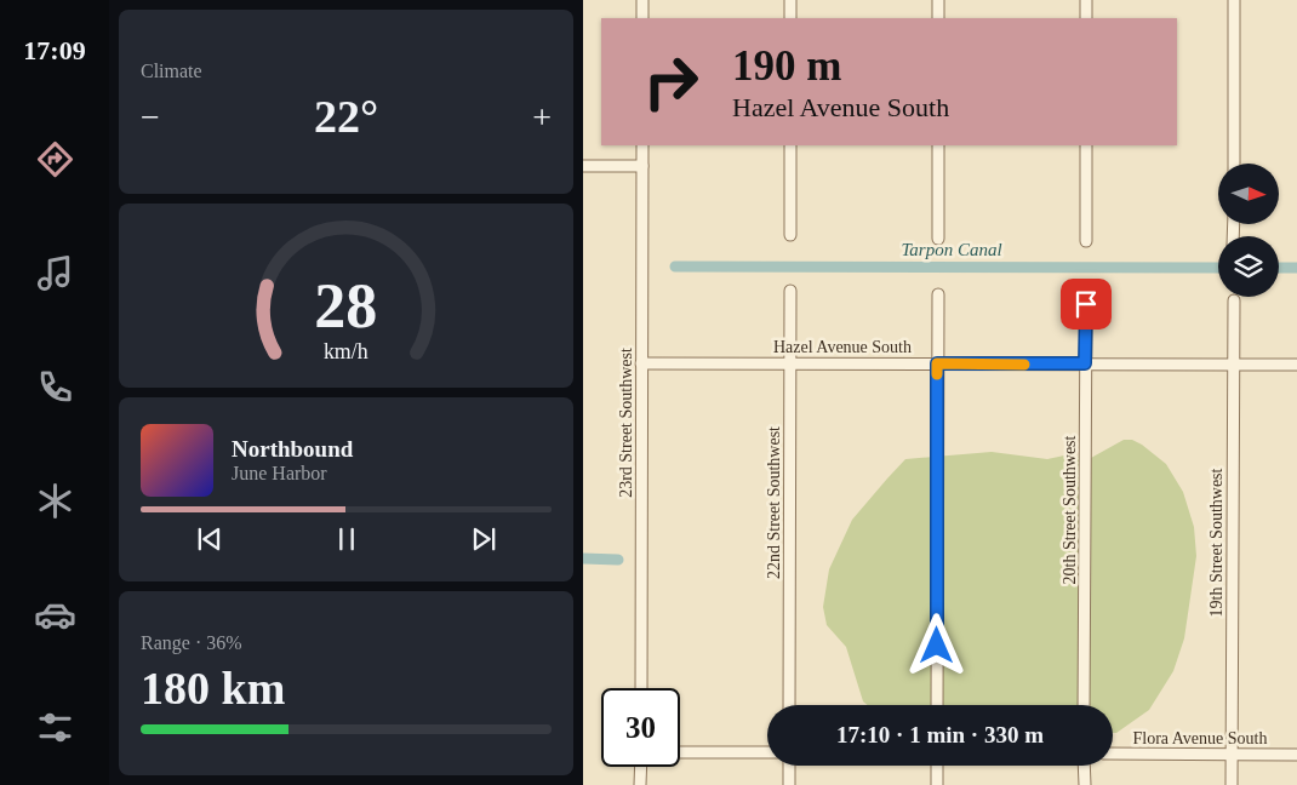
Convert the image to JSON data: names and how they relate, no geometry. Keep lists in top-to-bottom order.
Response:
{
  "streets": {
    "street": [
      "Hazel Avenue South",
      "23rd Street Southwest",
      "22nd Street Southwest",
      "20th Street Southwest",
      "19th Street Southwest",
      "Flora Avenue South"
    ]
  },
  "crossings": [
    ["Hazel Avenue South", "23rd Street Southwest"],
    ["Hazel Avenue South", "22nd Street Southwest"],
    ["Hazel Avenue South", "20th Street Southwest"],
    ["Hazel Avenue South", "19th Street Southwest"],
    ["19th Street Southwest", "Flora Avenue South"]
  ],
  "water": ["Tarpon Canal"],
  "north": "right",
  "page": {
    "tabs": "17:09",
    "tile": [
      "Climate",
      ["Range · 36%", "180 km"]
    ],
    "turn": ["190 m", "Hazel Avenue South"],
    "heat": ["−", "22°", "+"],
    "song": ["Northbound", "June Harbor"],
    "limit": "30",
    "trip": "17:10 · 1 min · 330 m",
    "gauge": ["28", "km/h"]
  }
}
